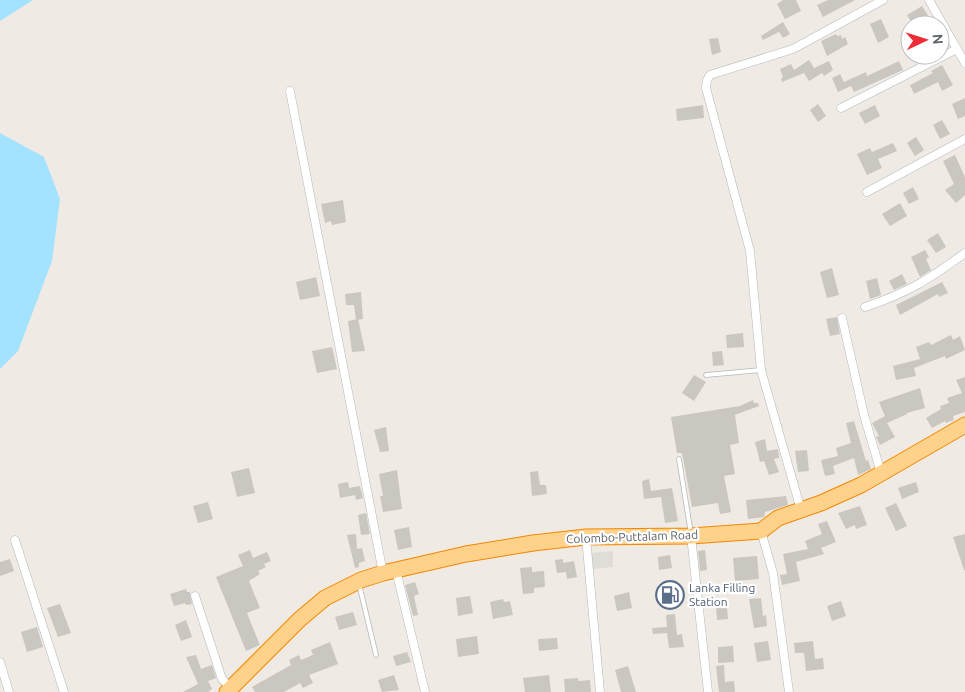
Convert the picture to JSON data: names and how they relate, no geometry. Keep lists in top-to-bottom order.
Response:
{
  "streets": {
    "highway": ["Colombo-Puttalam Road"]
  },
  "places": {
    "fuel station": ["Lanka Filling Station"]
  },
  "north": "right"
}
